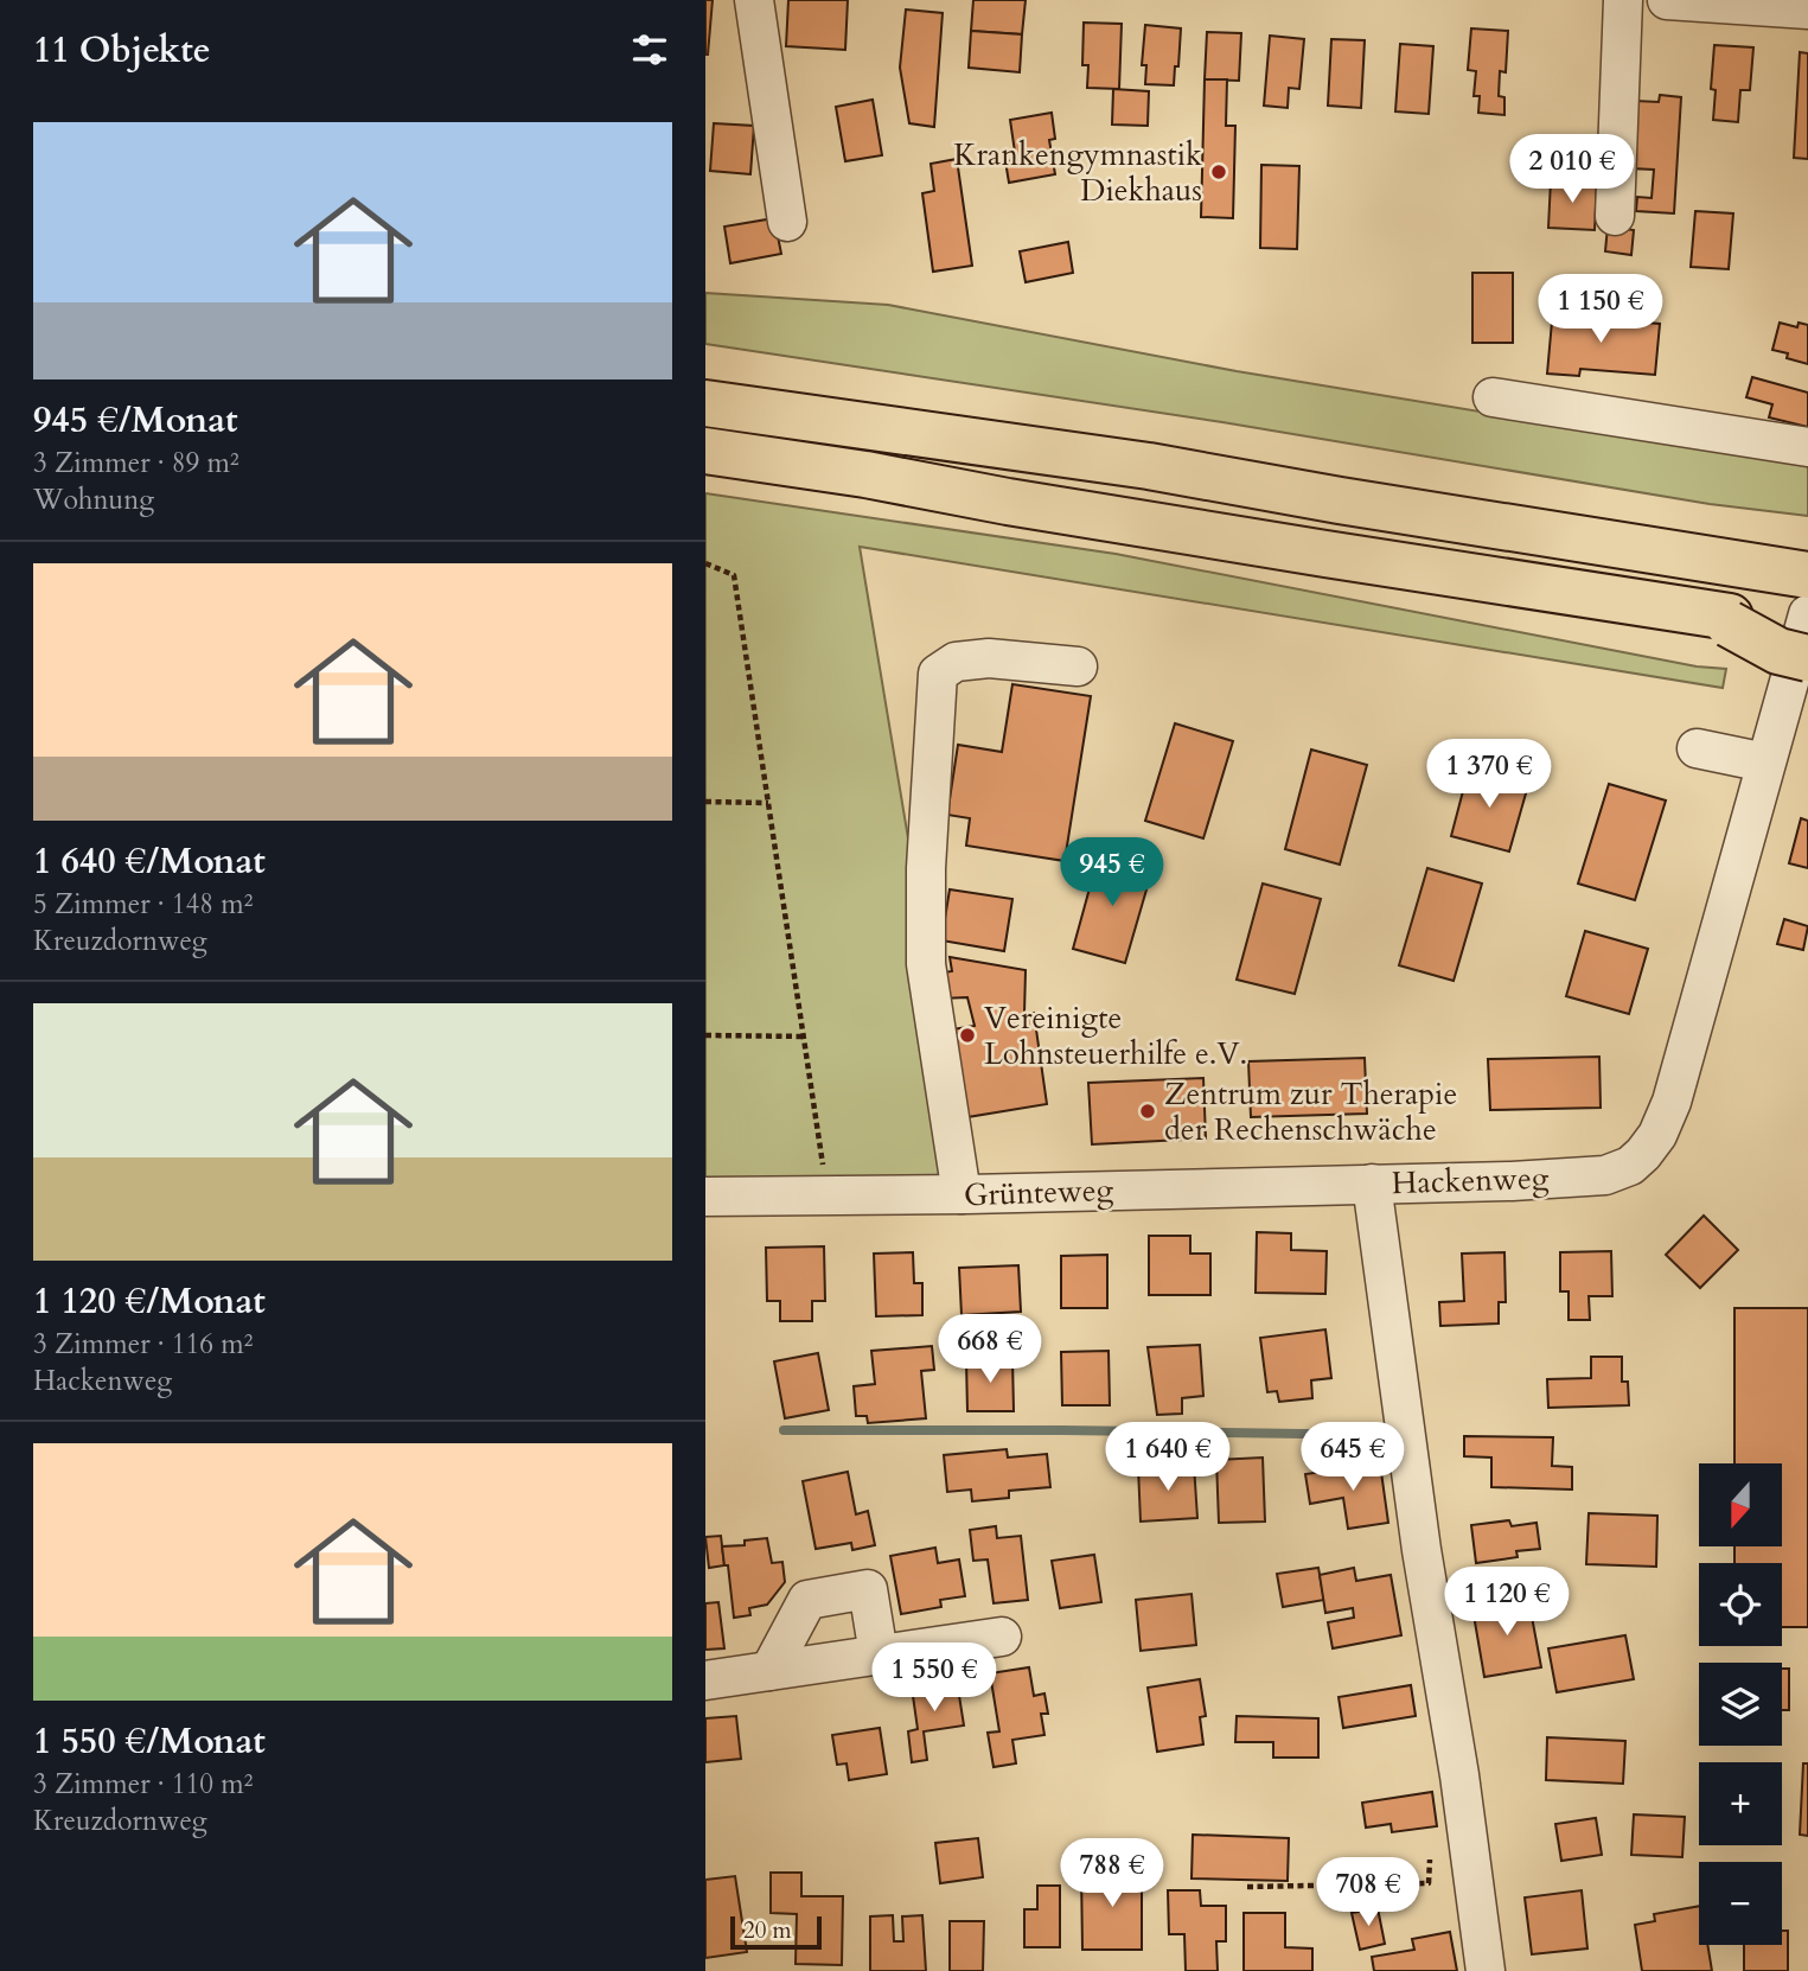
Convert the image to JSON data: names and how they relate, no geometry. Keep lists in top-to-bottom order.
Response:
{
  "streets": {
    "street": ["Hackenweg", "Grünteweg"]
  },
  "crossings": [
    ["Hackenweg", "Grünteweg"]
  ],
  "places": ["Krankengymnastik Diekhaus", "Vereinigte Lohnsteuerhilfe e.V.", "Zentrum zur Therapie der Rechenschwäche"],
  "scale_bar": "20 m",
  "north": "bottom",
  "page": {
    "heading": "11 Objekte",
    "list": [
      {
        "name": "945 €/Monat",
        "note": "3 Zimmer · 89 m² · Wohnung"
      },
      {
        "name": "1 640 €/Monat",
        "note": "5 Zimmer · 148 m² · Kreuzdornweg"
      },
      {
        "name": "1 120 €/Monat",
        "note": "3 Zimmer · 116 m² · Hackenweg"
      },
      {
        "name": "1 550 €/Monat",
        "note": "3 Zimmer · 110 m² · Kreuzdornweg"
      }
    ],
    "price": [
      "2 010 €",
      "1 150 €",
      "1 370 €",
      "945 €",
      "668 €",
      "1 640 €",
      "645 €",
      "1 120 €",
      "1 550 €",
      "788 €",
      "708 €"
    ],
    "map_buttons": ["+", "−"],
    "scale": "20 m"
  }
}
